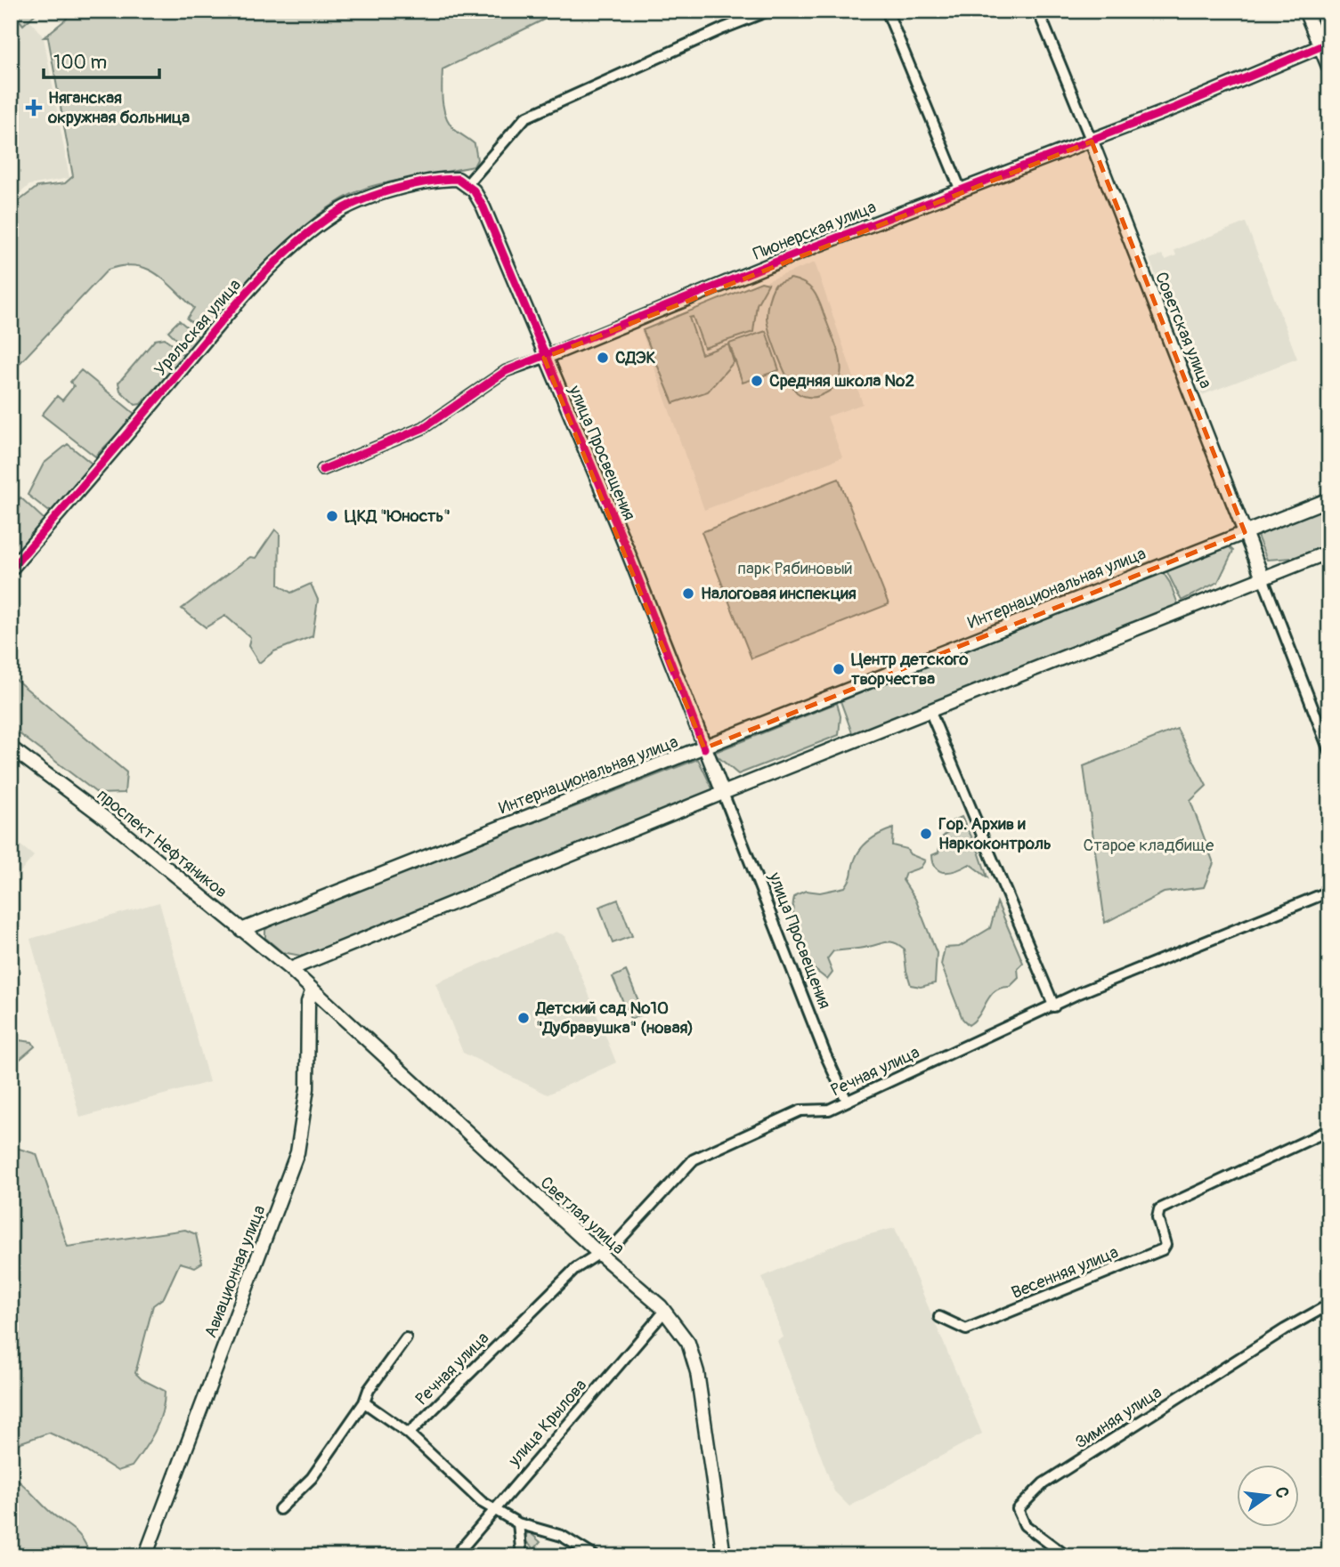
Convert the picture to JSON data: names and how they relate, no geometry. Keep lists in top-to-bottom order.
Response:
{
  "streets": {
    "street": [
      "Пионерская улица",
      "Уральская улица",
      "Советская улица",
      "улица Просвещения",
      "Интернациональная улица",
      "проспект Нефтяников",
      "Речная улица",
      "Светлая улица",
      "Авиационная улица",
      "Весенняя улица",
      "Зимняя улица",
      "улица Крылова"
    ]
  },
  "crossings": [
    ["Пионерская улица", "Советская улица"],
    ["Пионерская улица", "улица Просвещения"],
    ["Уральская улица", "улица Просвещения"],
    ["Советская улица", "Интернациональная улица"],
    ["улица Просвещения", "Интернациональная улица"],
    ["улица Просвещения", "Речная улица"],
    ["Интернациональная улица", "проспект Нефтяников"],
    ["проспект Нефтяников", "Светлая улица"],
    ["Речная улица", "Светлая улица"],
    ["Светлая улица", "Авиационная улица"],
    ["Светлая улица", "улица Крылова"]
  ],
  "parks": ["парк Рябиновый", "Старое кладбище"],
  "places": {
    "health": ["Няганская окружная больница"],
    "other": [
      "СДЭК",
      "Средняя школа №2",
      "ЦКД \"Юность\"",
      "Налоговая инспекция",
      "Центр детского творчества",
      "Гор. Архив и Наркоконтроль",
      "Детский сад №10 \"Дубравушка\" (новая)"
    ]
  },
  "scale_bar": "100 m",
  "north": "right"
}
